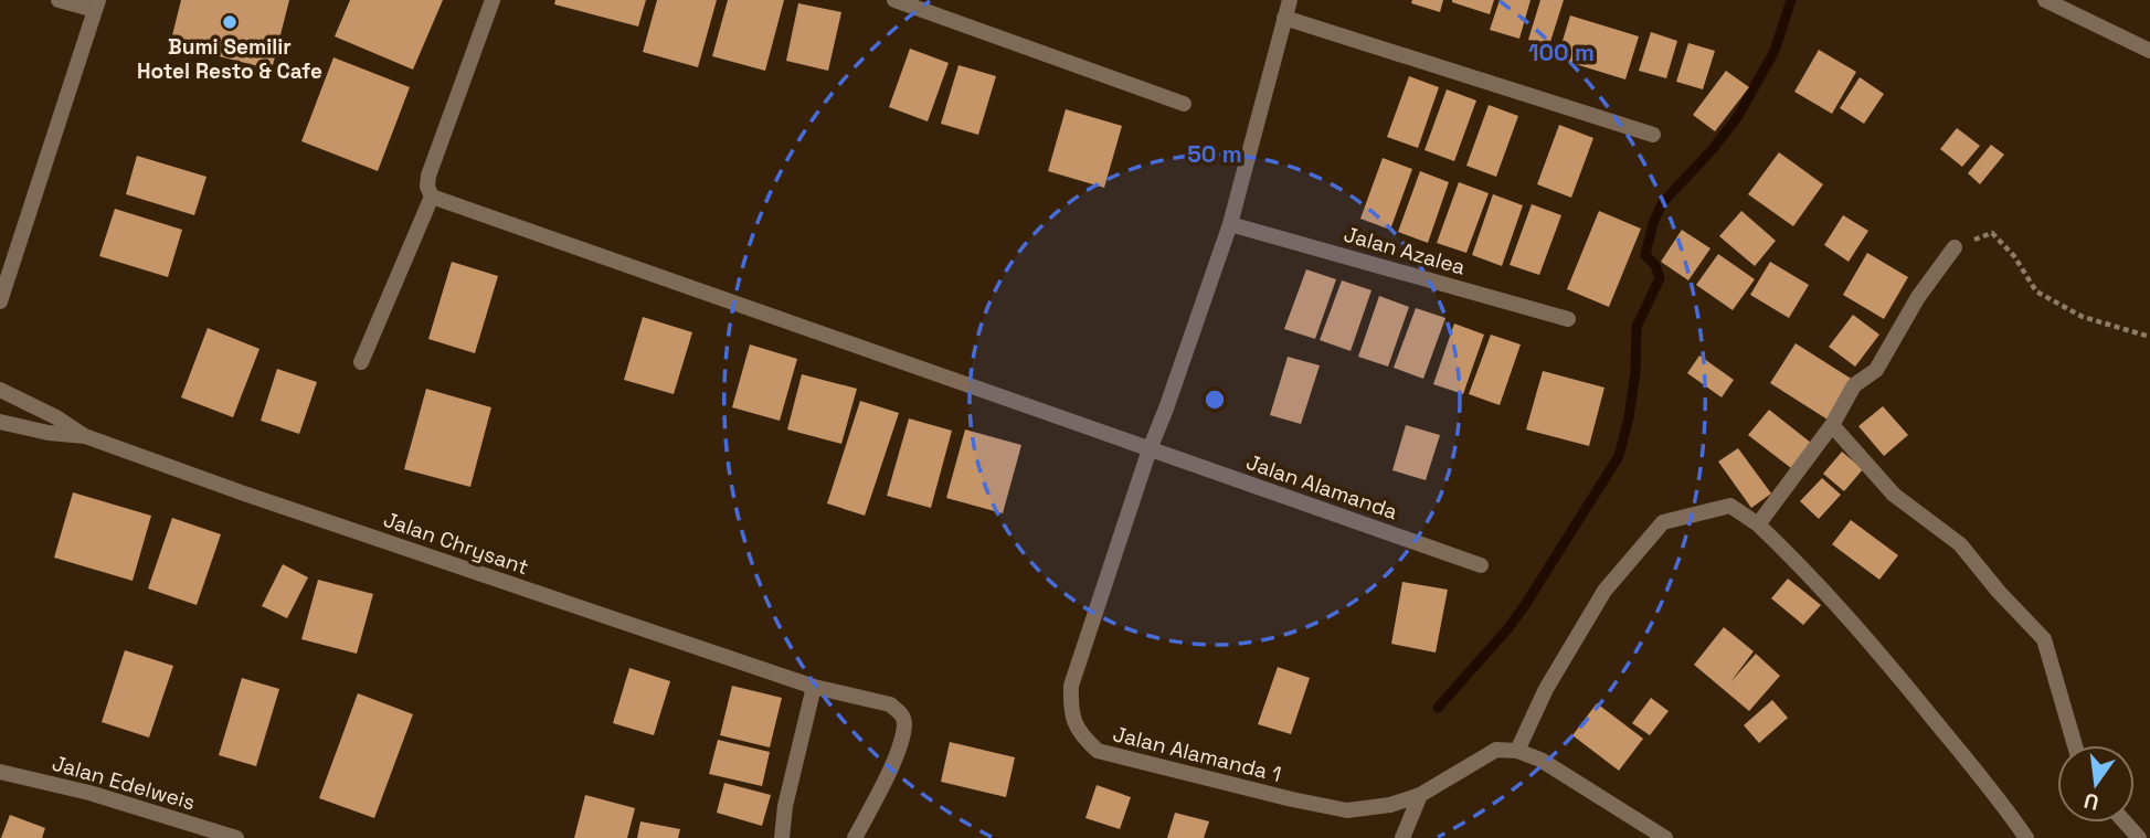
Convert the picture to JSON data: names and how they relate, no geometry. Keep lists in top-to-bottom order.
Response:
{
  "streets": {
    "street": [
      "Jalan Azalea",
      "Jalan Alamanda",
      "Jalan Chrysant",
      "Jalan Alamanda 1",
      "Jalan Edelweis"
    ]
  },
  "crossings": [
    ["Jalan Azalea", "Jalan Alamanda 1"],
    ["Jalan Alamanda", "Jalan Alamanda 1"]
  ],
  "places": ["Bumi Semilir Hotel Resto & Cafe"],
  "north": "bottom",
  "rings": ["100 m", "50 m"]
}
